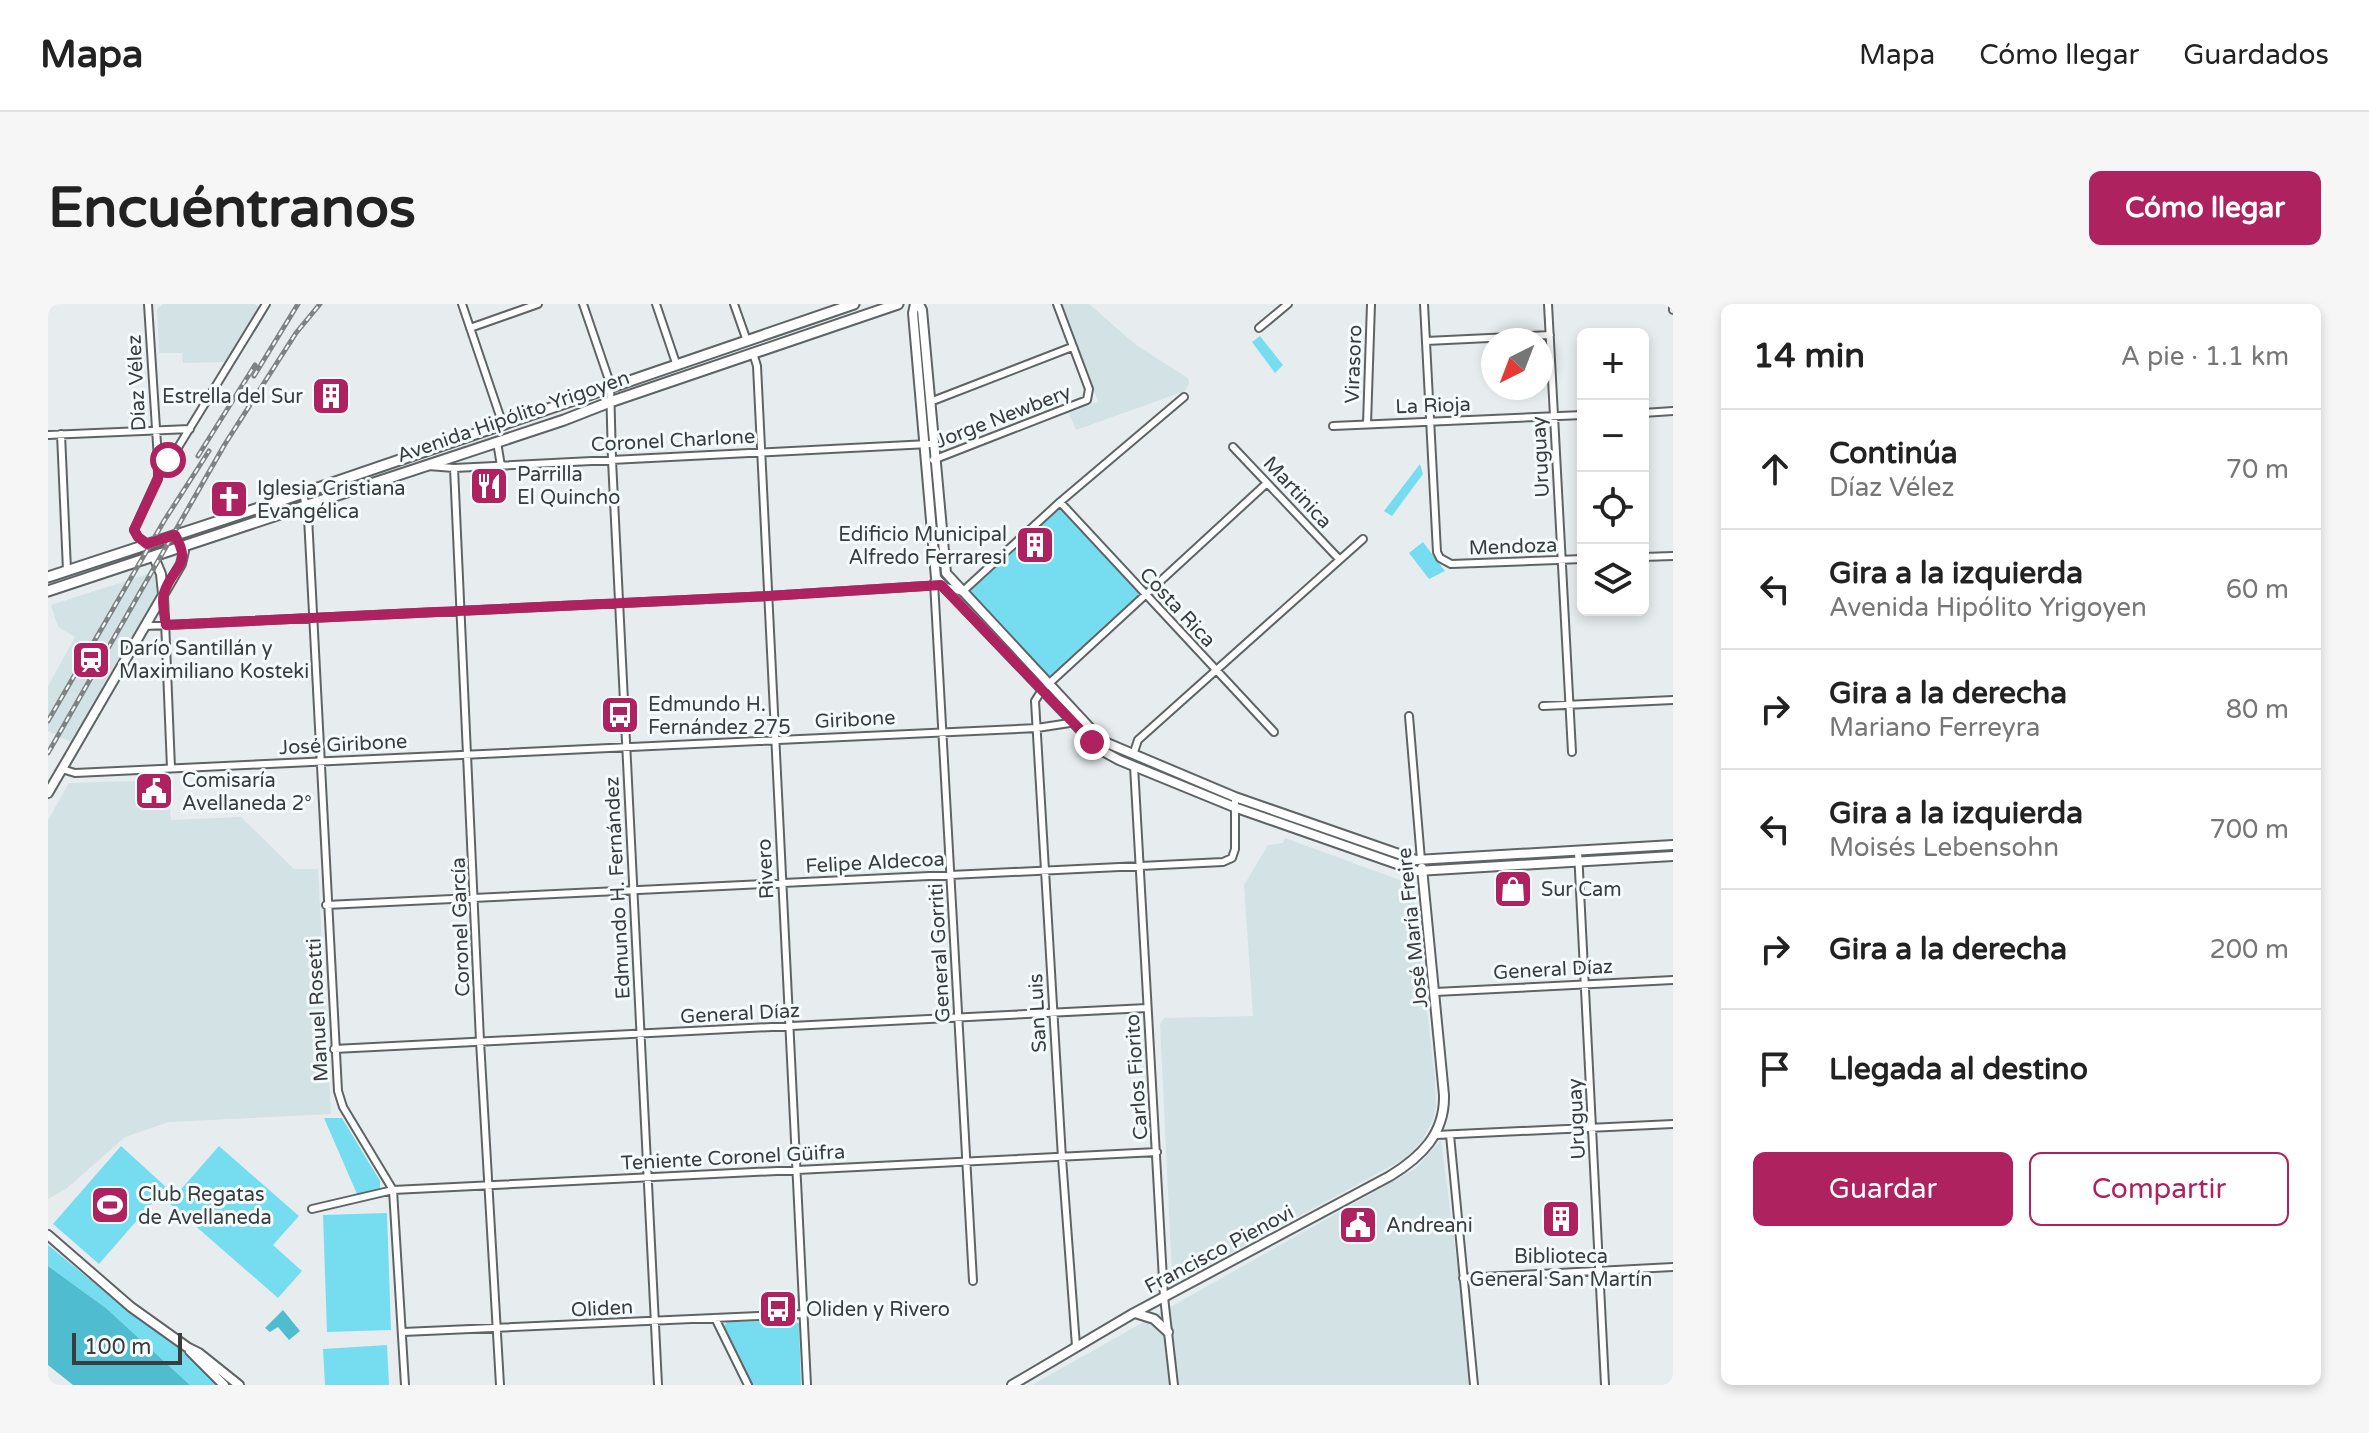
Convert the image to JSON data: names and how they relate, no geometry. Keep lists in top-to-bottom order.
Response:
{
  "streets": {
    "main road": ["Avenida Hipólito Yrigoyen", "José María Freire", "Francisco Pienovi"],
    "street": [
      "Virasoro",
      "Díaz Vélez",
      "La Rioja",
      "Jorge Newbery",
      "Coronel Charlone",
      "Uruguay",
      "Martinica",
      "Mendoza",
      "Costa Rica",
      "Giribone",
      "José Giribone",
      "Felipe Aldecoa",
      "Rivero",
      "Edmundo H. Fernández",
      "Coronel García",
      "General Gorriti",
      "General Díaz",
      "Manuel Rosetti",
      "San Luis",
      "Carlos Fiorito",
      "Teniente Coronel Güifra",
      "Oliden"
    ]
  },
  "crossings": [
    ["Virasoro", "La Rioja"],
    ["Díaz Vélez", "Avenida Hipólito Yrigoyen"],
    ["La Rioja", "Uruguay"],
    ["La Rioja", "Mendoza"],
    ["Avenida Hipólito Yrigoyen", "Coronel Charlone"],
    ["Avenida Hipólito Yrigoyen", "Rivero"],
    ["Avenida Hipólito Yrigoyen", "Edmundo H. Fernández"],
    ["Coronel Charlone", "Rivero"],
    ["Coronel Charlone", "Edmundo H. Fernández"],
    ["Coronel Charlone", "Coronel García"],
    ["Uruguay", "Mendoza"],
    ["Uruguay", "General Díaz"],
    ["Giribone", "José Giribone"],
    ["Giribone", "Rivero"],
    ["Giribone", "Edmundo H. Fernández"],
    ["Giribone", "General Gorriti"],
    ["Giribone", "San Luis"],
    ["José Giribone", "Edmundo H. Fernández"],
    ["José Giribone", "Coronel García"],
    ["José Giribone", "Manuel Rosetti"],
    ["Felipe Aldecoa", "Rivero"],
    ["Felipe Aldecoa", "Edmundo H. Fernández"],
    ["Felipe Aldecoa", "Coronel García"],
    ["Felipe Aldecoa", "General Gorriti"],
    ["Felipe Aldecoa", "Manuel Rosetti"],
    ["Felipe Aldecoa", "San Luis"],
    ["Felipe Aldecoa", "Carlos Fiorito"],
    ["Rivero", "General Díaz"],
    ["Rivero", "Teniente Coronel Güifra"],
    ["Rivero", "Oliden"],
    ["Edmundo H. Fernández", "General Díaz"],
    ["Edmundo H. Fernández", "Teniente Coronel Güifra"],
    ["Edmundo H. Fernández", "Oliden"],
    ["Coronel García", "General Díaz"],
    ["Coronel García", "Teniente Coronel Güifra"],
    ["Coronel García", "Oliden"],
    ["José María Freire", "General Díaz"],
    ["José María Freire", "Francisco Pienovi"],
    ["General Gorriti", "General Díaz"],
    ["General Gorriti", "Teniente Coronel Güifra"],
    ["General Díaz", "Manuel Rosetti"],
    ["General Díaz", "San Luis"],
    ["General Díaz", "Carlos Fiorito"],
    ["Manuel Rosetti", "Teniente Coronel Güifra"],
    ["Manuel Rosetti", "Oliden"],
    ["San Luis", "Teniente Coronel Güifra"],
    ["San Luis", "Francisco Pienovi"],
    ["Carlos Fiorito", "Teniente Coronel Güifra"],
    ["Carlos Fiorito", "Francisco Pienovi"]
  ],
  "places": {
    "building": ["Estrella del Sur", "Edificio Municipal Alfredo Ferraresi", "Biblioteca General San Martín"],
    "restaurant": ["Parrilla El Quincho"],
    "church": ["Iglesia Cristiana Evangélica"],
    "station": ["Darío Santillán y Maximiliano Kosteki"],
    "bus stop": ["Edmundo H. Fernández 275", "Oliden y Rivero"],
    "public building": ["Comisaría Avellaneda 2°", "Andreani"],
    "shop": ["Sur Cam"],
    "sports": ["Club Regatas de Avellaneda"]
  },
  "scale_bar": "100 m",
  "north": "bottom left",
  "page": {
    "header": "Mapa",
    "nav": ["Mapa", "Cómo llegar", "Guardados"],
    "buttons": [
      "Cómo llegar",
      ["Guardar", "Compartir"]
    ],
    "title": "Encuéntranos",
    "heading": ["14 min", "A pie · 1.1 km"],
    "map_buttons": ["+", "−"],
    "list": [
      ["Continúa", "Díaz Vélez", "70 m"],
      ["Gira a la izquierda", "Avenida Hipólito Yrigoyen", "60 m"],
      ["Gira a la derecha", "Mariano Ferreyra", "80 m"],
      ["Gira a la izquierda", "Moisés Lebensohn", "700 m"],
      ["Gira a la derecha", "200 m"],
      "Llegada al destino"
    ],
    "scale": "100 m"
  }
}
